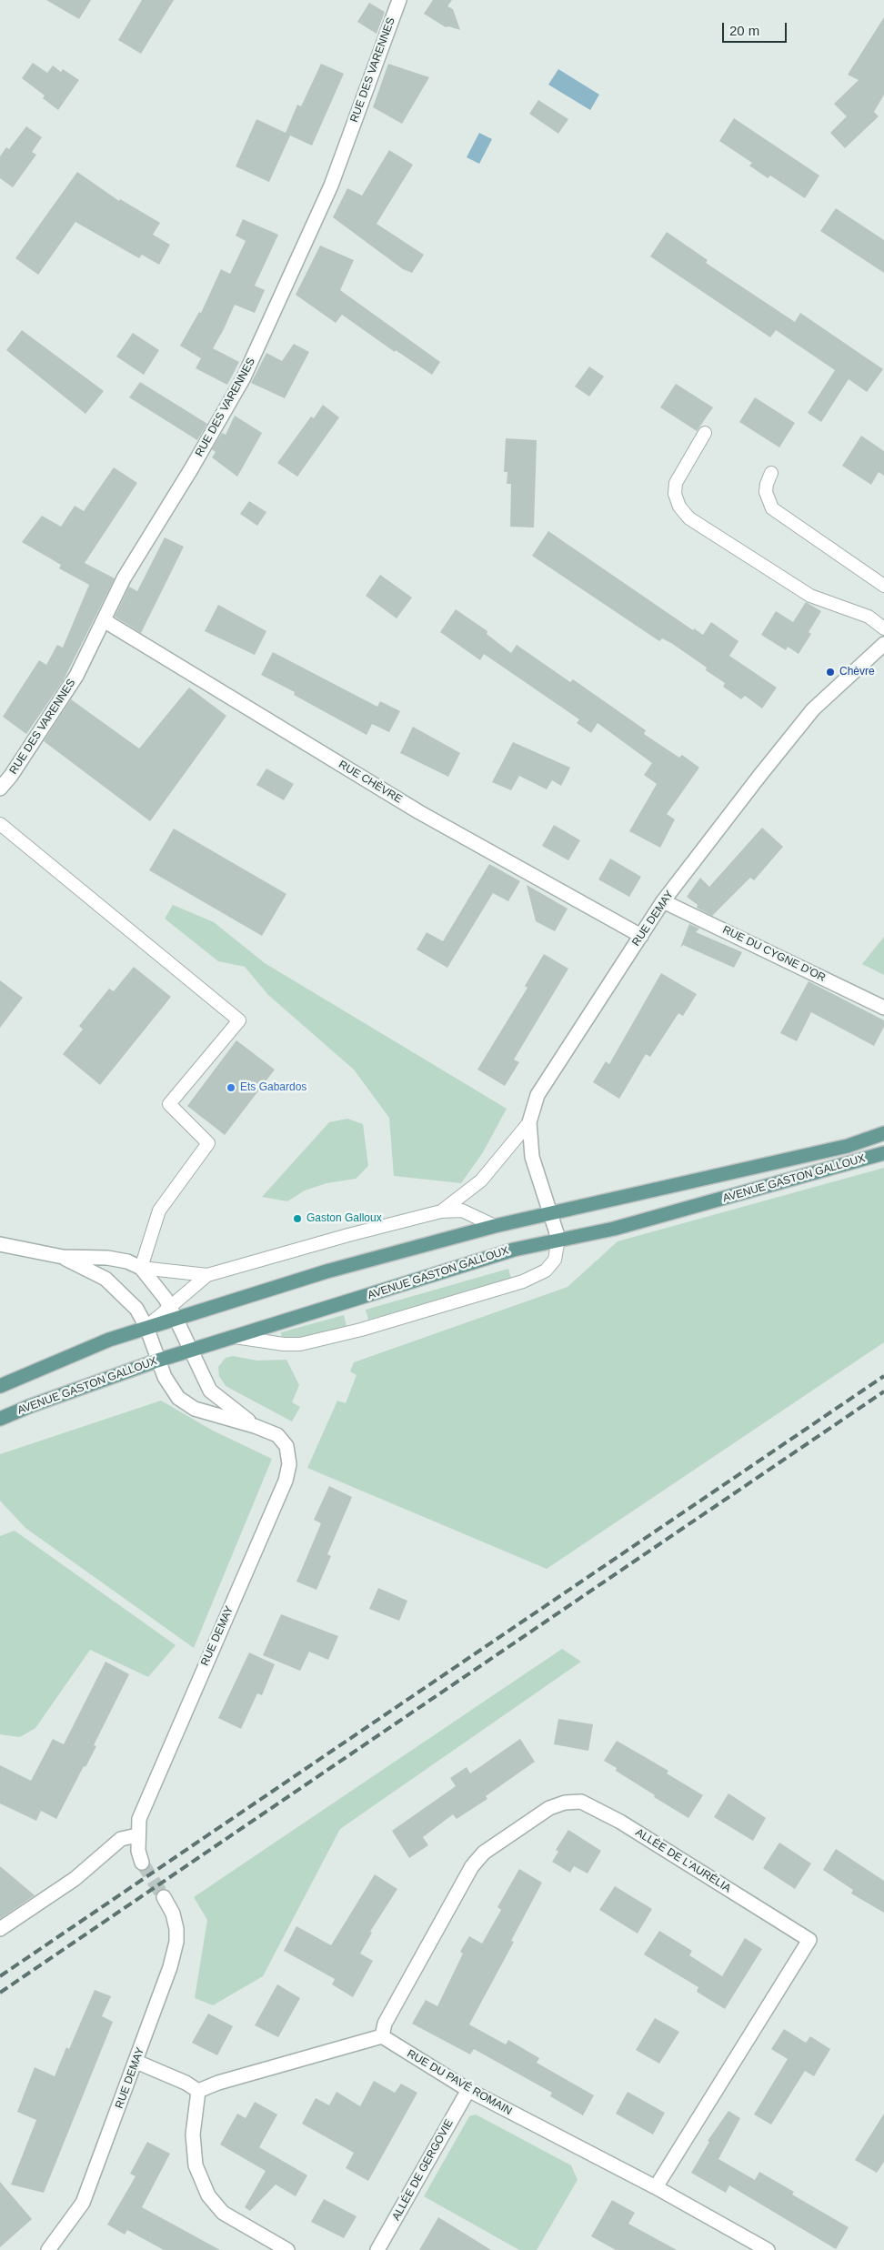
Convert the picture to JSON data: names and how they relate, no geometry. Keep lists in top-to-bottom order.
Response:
{
  "streets": {
    "main road": ["AVENUE GASTON GALLOUX"],
    "street": [
      "RUE DES VARENNES",
      "RUE CHÈVRE",
      "RUE DEMAY",
      "RUE DU CYGNE D'OR",
      "ALLÉE DE L'AURÉLIA",
      "RUE DU PAVÉ ROMAIN",
      "ALLÉE DE GERGOVIE"
    ]
  },
  "crossings": [
    ["RUE DES VARENNES", "RUE CHÈVRE"],
    ["RUE CHÈVRE", "RUE DEMAY"],
    ["RUE DEMAY", "RUE DU CYGNE D'OR"],
    ["RUE DEMAY", "AVENUE GASTON GALLOUX"],
    ["ALLÉE DE L'AURÉLIA", "RUE DU PAVÉ ROMAIN"],
    ["RUE DU PAVÉ ROMAIN", "ALLÉE DE GERGOVIE"]
  ],
  "places": ["Chèvre", "Ets Gabardos", "Gaston Galloux"],
  "scale_bar": "20 m"
}
